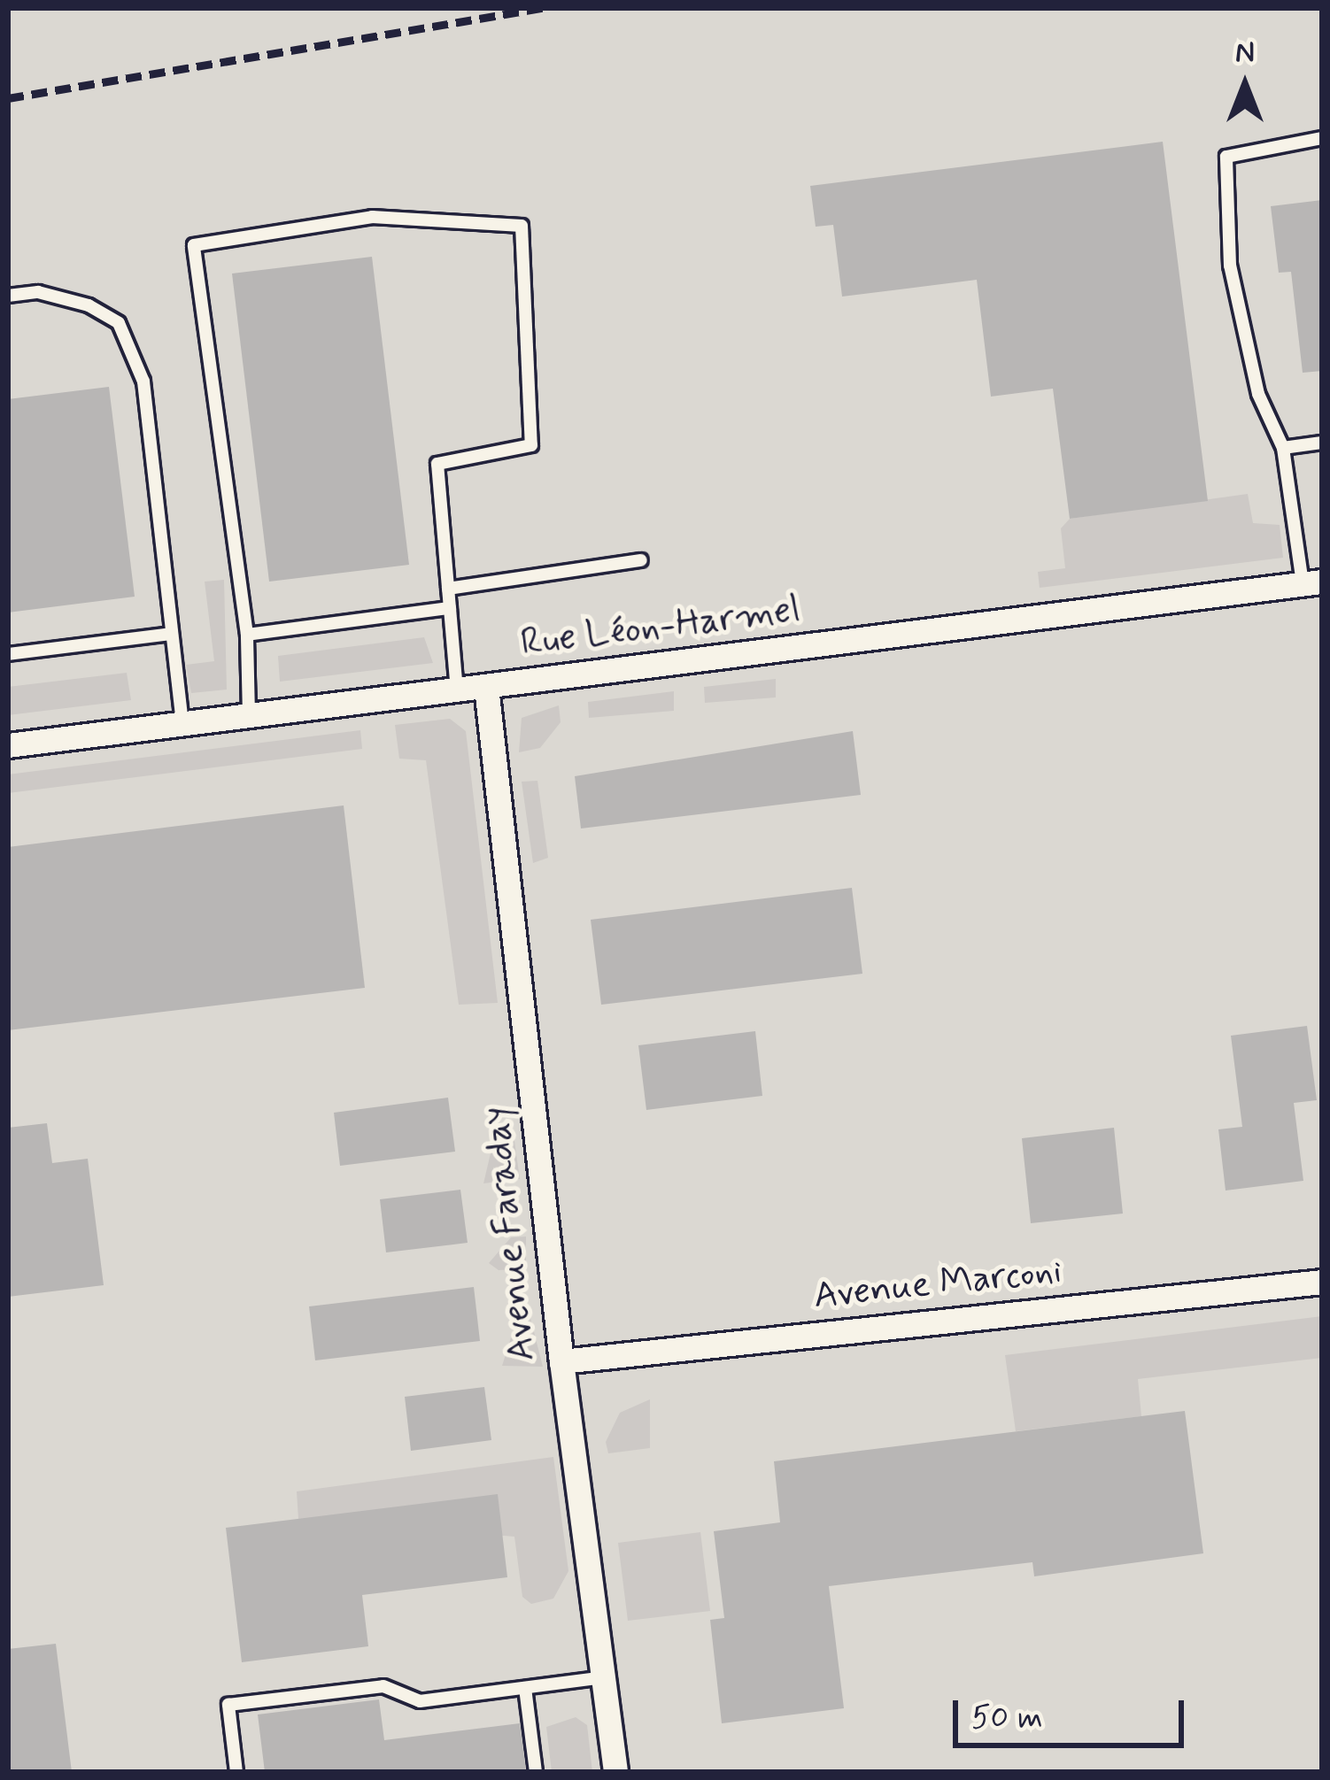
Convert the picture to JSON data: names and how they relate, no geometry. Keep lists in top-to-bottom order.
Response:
{
  "streets": {
    "street": ["Rue Léon-Harmel", "Avenue Faraday", "Avenue Marconi"]
  },
  "crossings": [
    ["Rue Léon-Harmel", "Avenue Faraday"],
    ["Avenue Faraday", "Avenue Marconi"]
  ],
  "scale_bar": "50 m",
  "north": "top"
}
